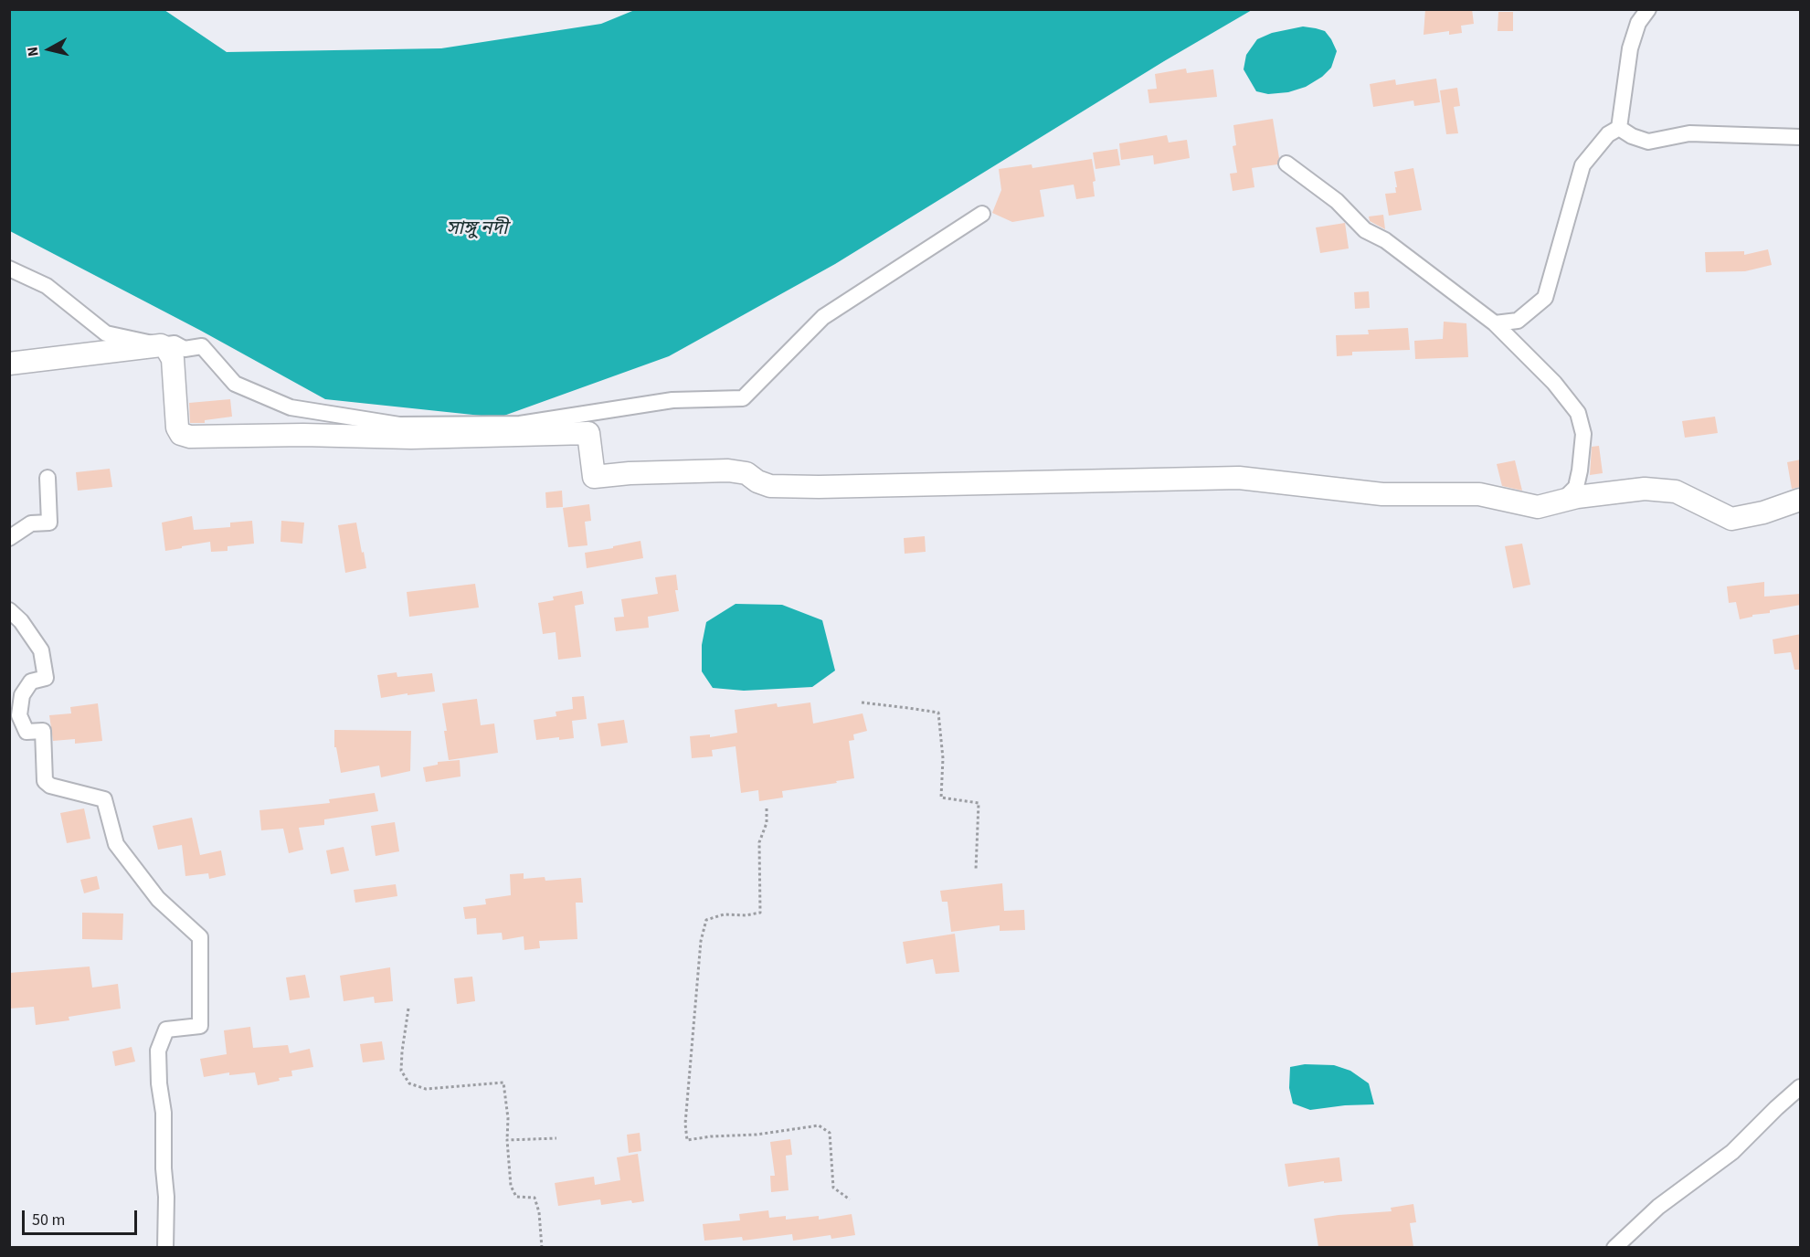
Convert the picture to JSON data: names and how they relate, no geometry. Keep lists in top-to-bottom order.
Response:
{
  "water": ["সাঙ্গু নদী"],
  "scale_bar": "50 m",
  "north": "left"
}
